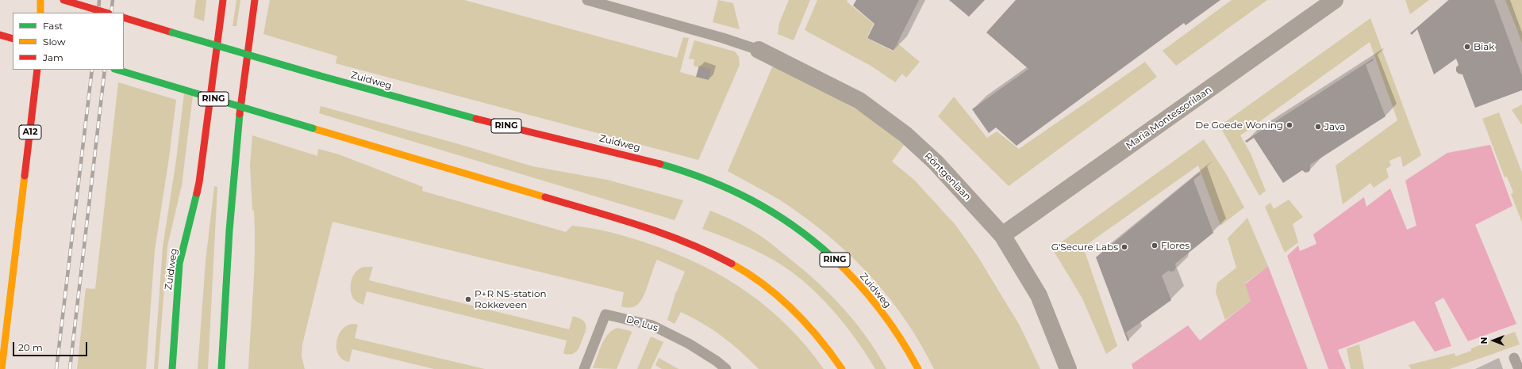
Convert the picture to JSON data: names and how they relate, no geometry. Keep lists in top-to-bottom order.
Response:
{
  "streets": {
    "main road": ["Zuidweg", "RING", "A12"],
    "street": ["Maria Montessorilaan", "Röntgenlaan"],
    "lane": ["De Lus"]
  },
  "crossings": [
    ["Maria Montessorilaan", "Röntgenlaan"]
  ],
  "places": [
    "Biak",
    "De Goede Woning",
    "Java",
    "Flores",
    "G'Secure Labs",
    "P+R NS-station Rokkeveen"
  ],
  "legend": ["Fast", "Slow", "Jam"],
  "scale_bar": "20 m",
  "north": "left"
}
